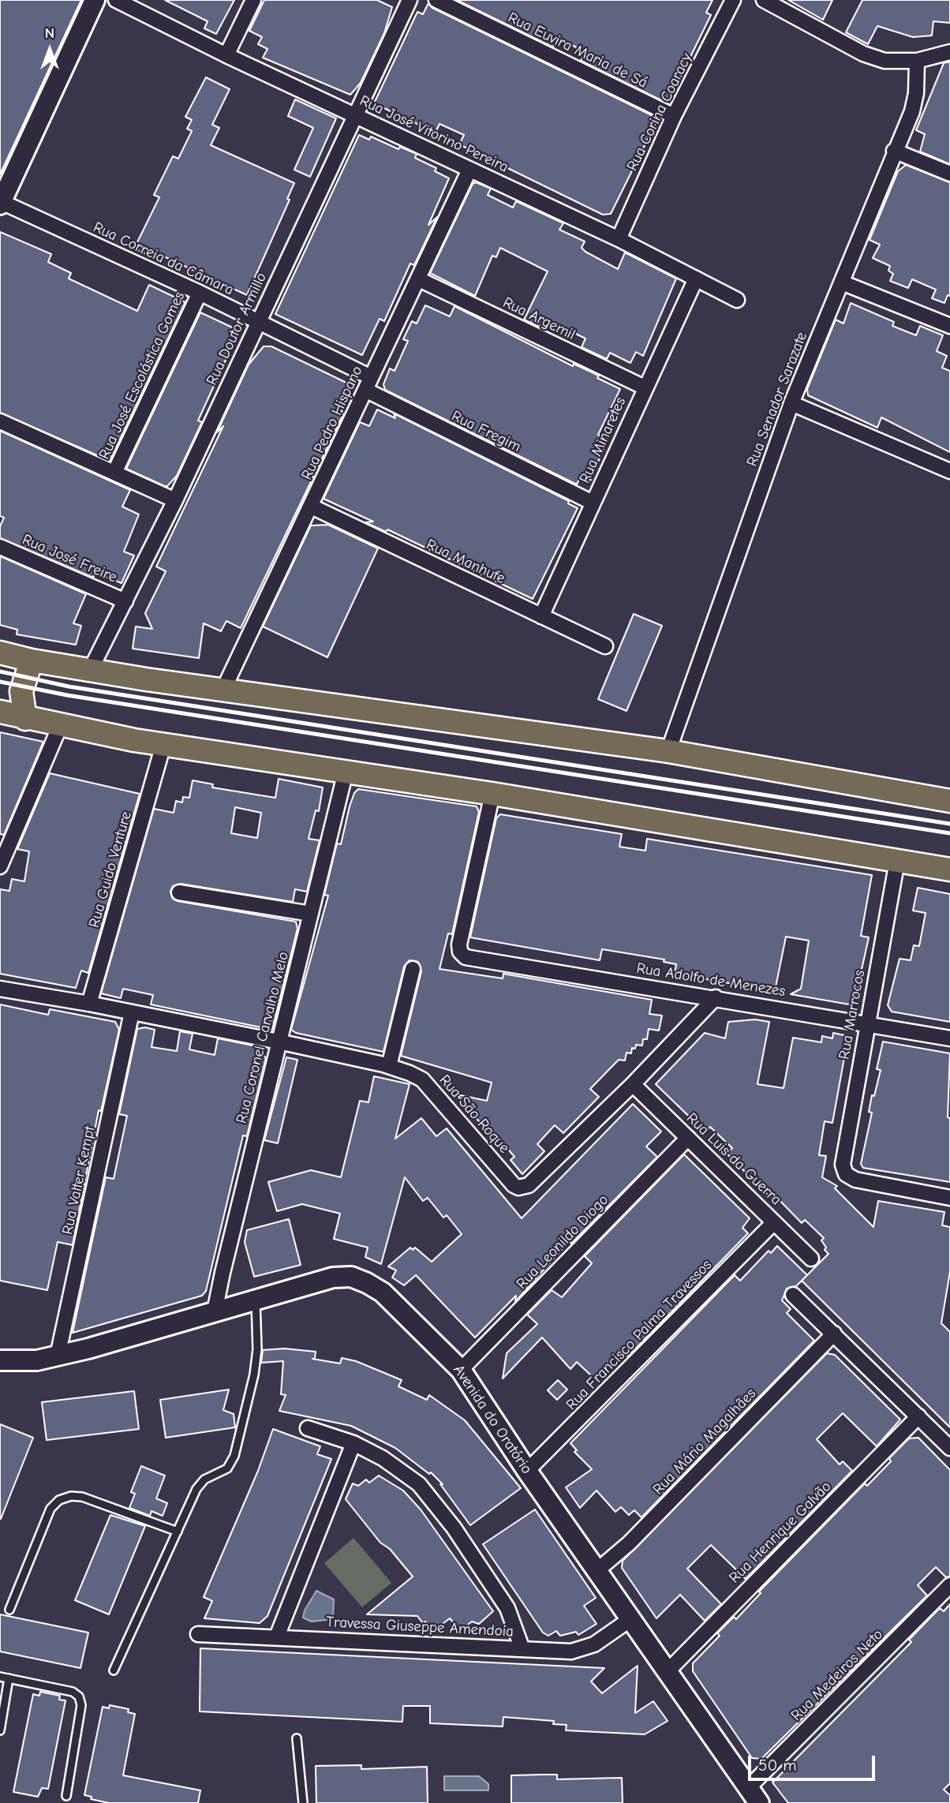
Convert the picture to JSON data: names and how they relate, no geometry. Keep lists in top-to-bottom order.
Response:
{
  "streets": {
    "main road": ["Avenida do Oratório"],
    "street": [
      "Rua Euvira Maria de Sá",
      "Rua Corina Coaracy",
      "Rua José Vitorino Pereira",
      "Rua Correia da Câmara",
      "Rua Argemil",
      "Rua Doutor Armillo",
      "Rua José Escolástica Gomes",
      "Rua Senador Sarazate",
      "Rua Pedro Hispano",
      "Rua Fregim",
      "Rua Minaretes",
      "Rua José Freire",
      "Rua Manhufe",
      "Rua Guido Venture",
      "Rua Adolfo de Menezes",
      "Rua Marrocos",
      "Rua Coronel Carvalho Melo",
      "Rua São Roque",
      "Rua Luis da Guerra",
      "Rua Valter Kempt",
      "Rua Leonildo Diogo",
      "Rua Francisco Palma Travessos",
      "Rua Mário Magalhães",
      "Rua Henrique Galvão",
      "Travessa Giuseppe Amendoia",
      "Rua Medeiros Neto"
    ]
  },
  "crossings": [
    ["Rua Euvira Maria de Sá", "Rua Corina Coaracy"],
    ["Rua Corina Coaracy", "Rua José Vitorino Pereira"],
    ["Rua José Vitorino Pereira", "Rua Doutor Armillo"],
    ["Rua José Vitorino Pereira", "Rua Pedro Hispano"],
    ["Rua José Vitorino Pereira", "Rua Minaretes"],
    ["Rua Correia da Câmara", "Rua Doutor Armillo"],
    ["Rua Correia da Câmara", "Rua José Escolástica Gomes"],
    ["Rua Correia da Câmara", "Rua Pedro Hispano"],
    ["Rua Correia da Câmara", "Rua Fregim"],
    ["Rua Argemil", "Rua Pedro Hispano"],
    ["Rua Argemil", "Rua Minaretes"],
    ["Rua Doutor Armillo", "Rua José Freire"],
    ["Rua Pedro Hispano", "Rua Fregim"],
    ["Rua Pedro Hispano", "Rua Manhufe"],
    ["Rua Fregim", "Rua Minaretes"],
    ["Rua Minaretes", "Rua Manhufe"],
    ["Rua Guido Venture", "Rua São Roque"],
    ["Rua Adolfo de Menezes", "Rua Marrocos"],
    ["Rua Adolfo de Menezes", "Rua São Roque"],
    ["Rua Coronel Carvalho Melo", "Rua São Roque"],
    ["Rua Coronel Carvalho Melo", "Avenida do Oratório"],
    ["Rua São Roque", "Rua Luis da Guerra"],
    ["Rua São Roque", "Rua Valter Kempt"],
    ["Rua Luis da Guerra", "Rua Leonildo Diogo"],
    ["Rua Luis da Guerra", "Rua Francisco Palma Travessos"],
    ["Rua Valter Kempt", "Avenida do Oratório"],
    ["Rua Leonildo Diogo", "Avenida do Oratório"],
    ["Rua Francisco Palma Travessos", "Avenida do Oratório"],
    ["Avenida do Oratório", "Rua Mário Magalhães"],
    ["Avenida do Oratório", "Rua Henrique Galvão"],
    ["Avenida do Oratório", "Travessa Giuseppe Amendoia"],
    ["Avenida do Oratório", "Rua Medeiros Neto"]
  ],
  "scale_bar": "50 m",
  "north": "top"
}
